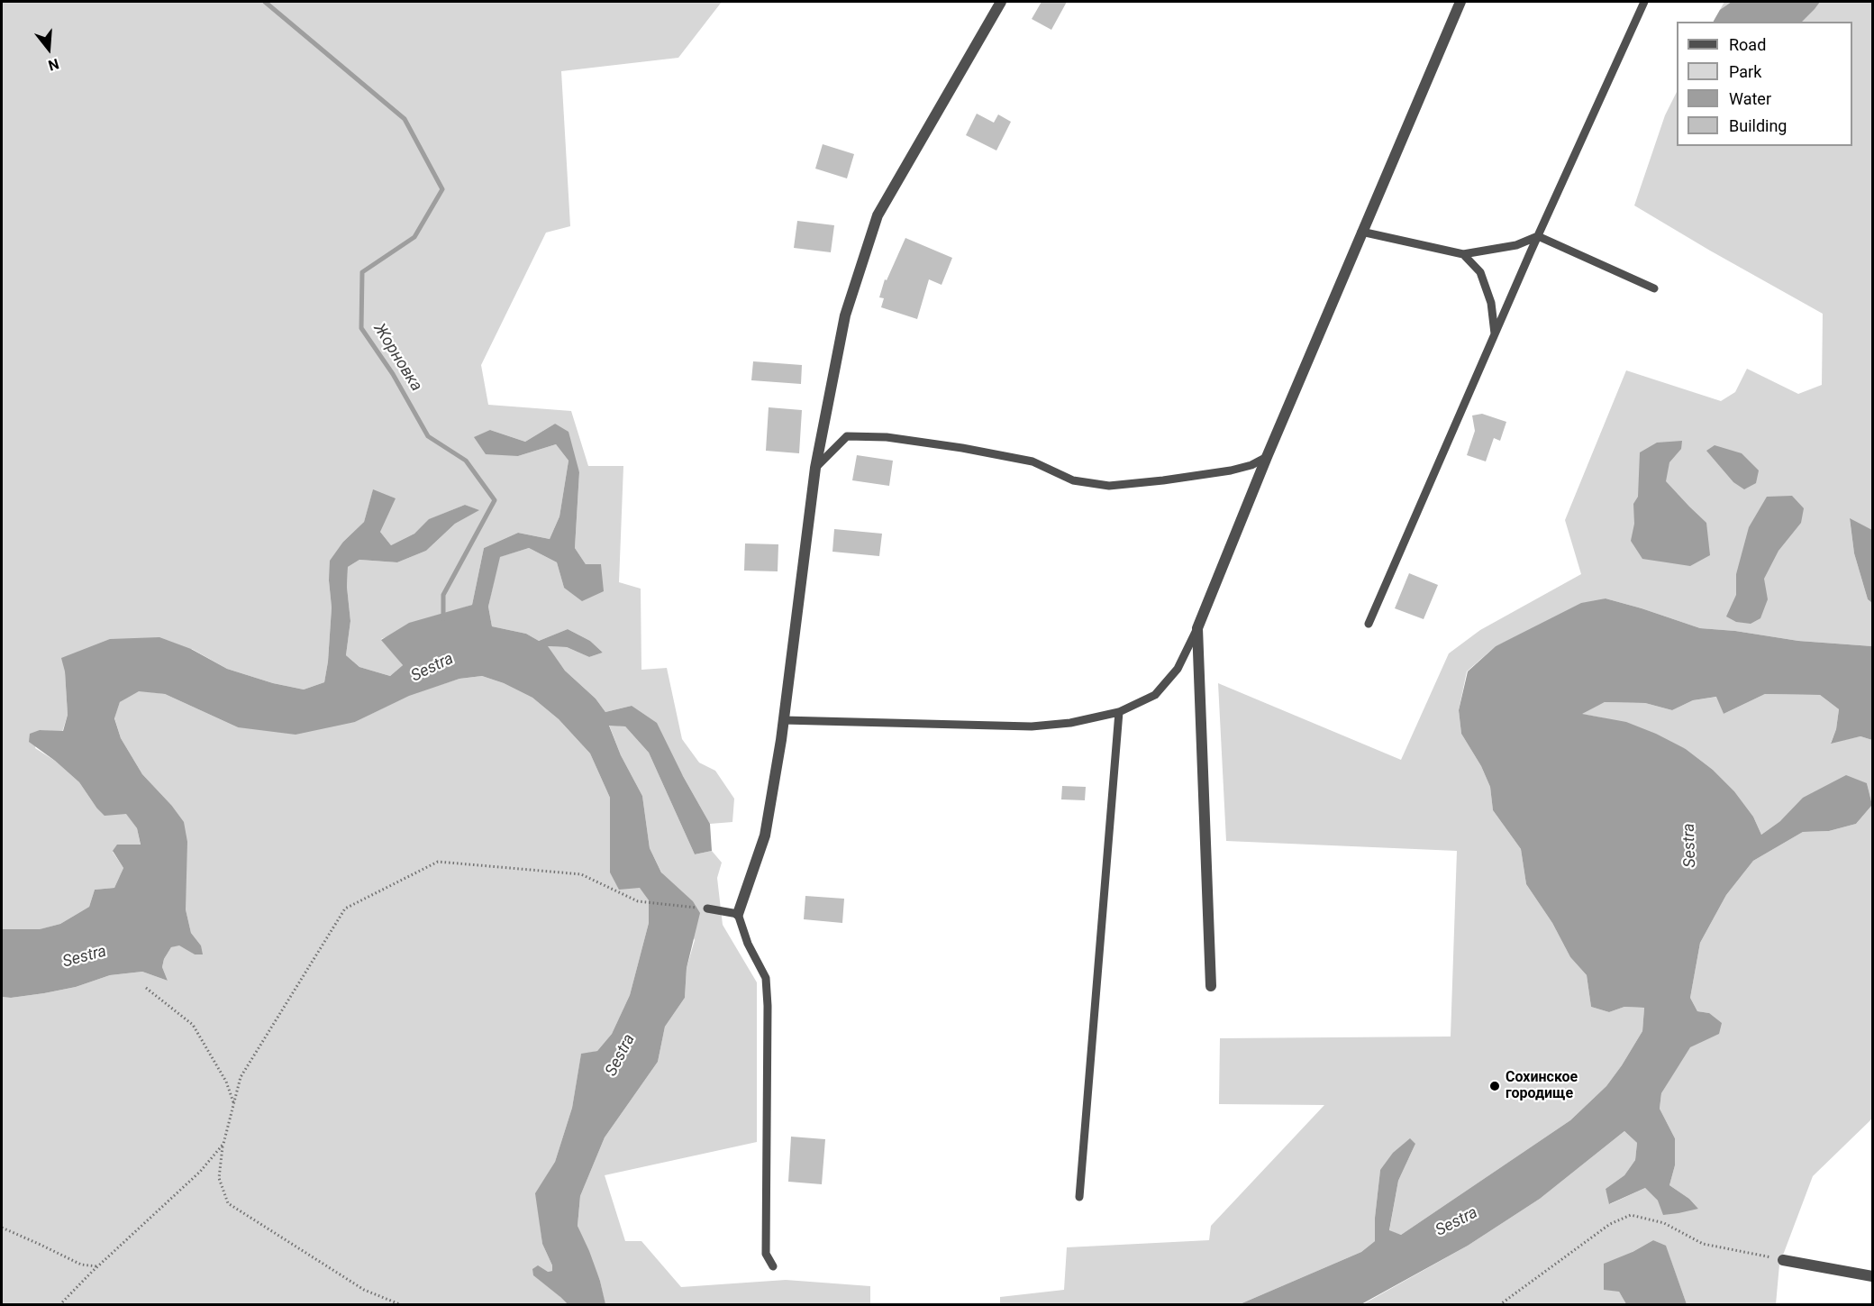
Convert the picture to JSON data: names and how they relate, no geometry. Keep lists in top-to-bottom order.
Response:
{
  "water": ["Жорновка", "Sestra"],
  "places": ["Сохинское городище"],
  "legend": [
    "Road",
    "Park",
    "Water",
    "Building"
  ],
  "north": "bottom"
}
